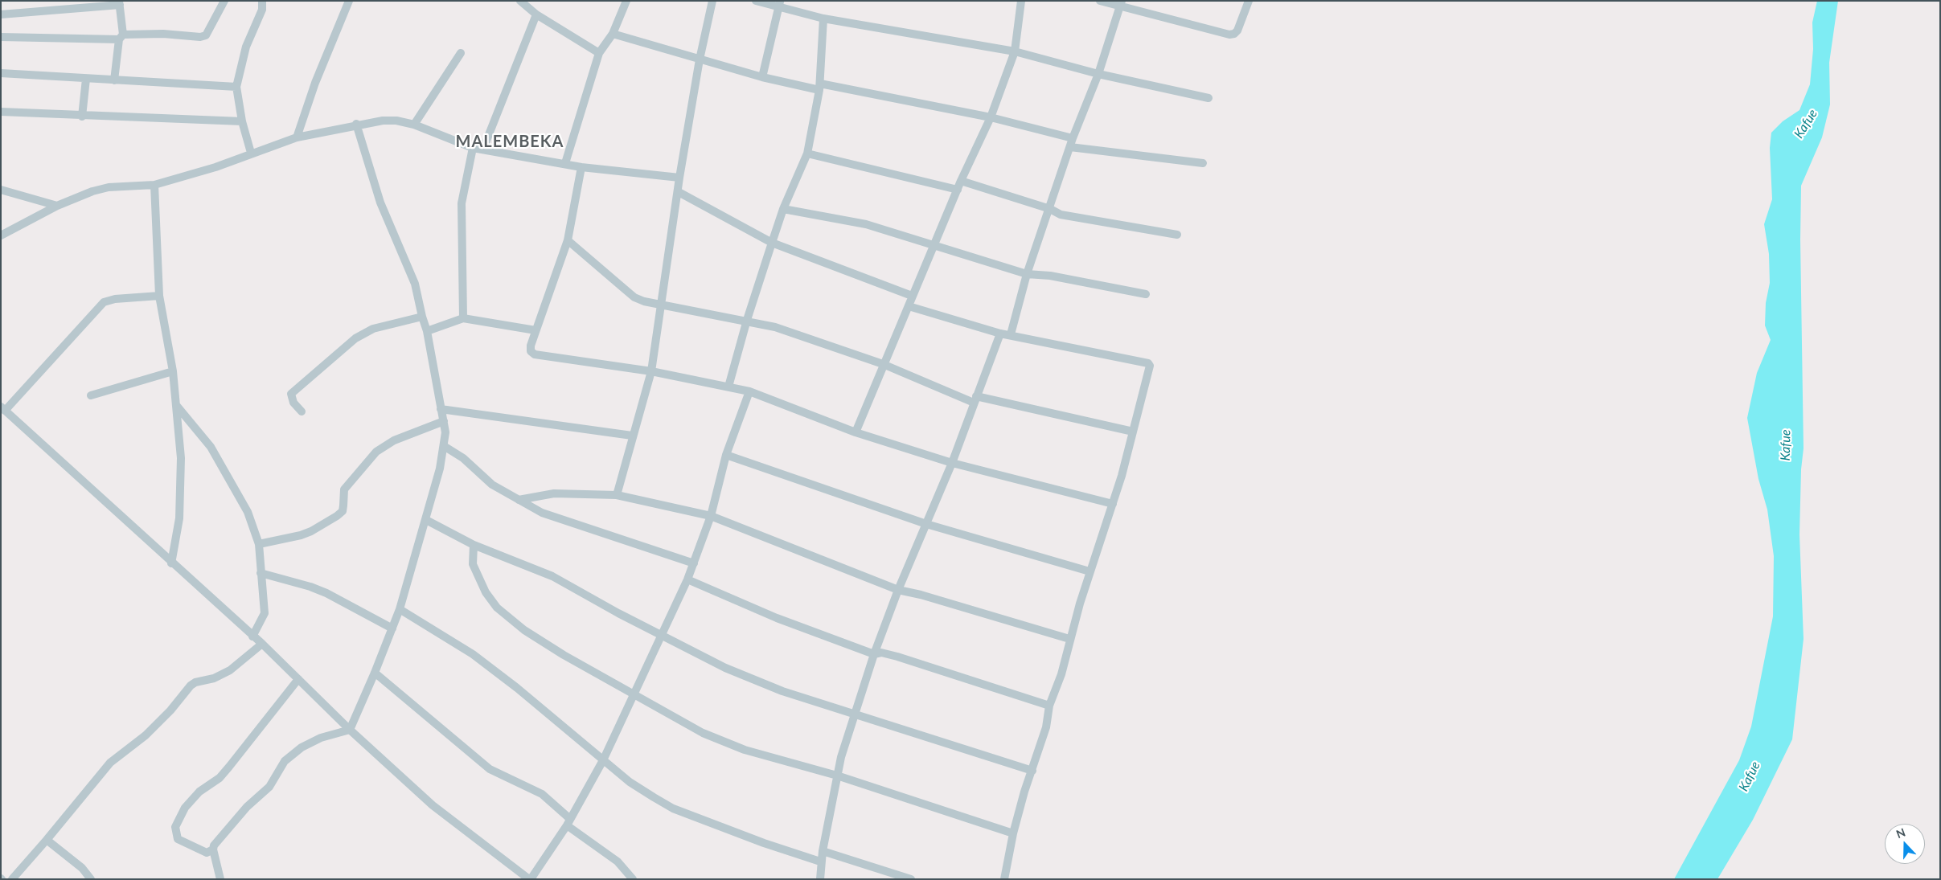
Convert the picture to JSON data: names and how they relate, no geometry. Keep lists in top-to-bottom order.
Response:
{
  "districts": ["MALEMBEKA"],
  "water": ["Kafue"],
  "north": "top"
}
